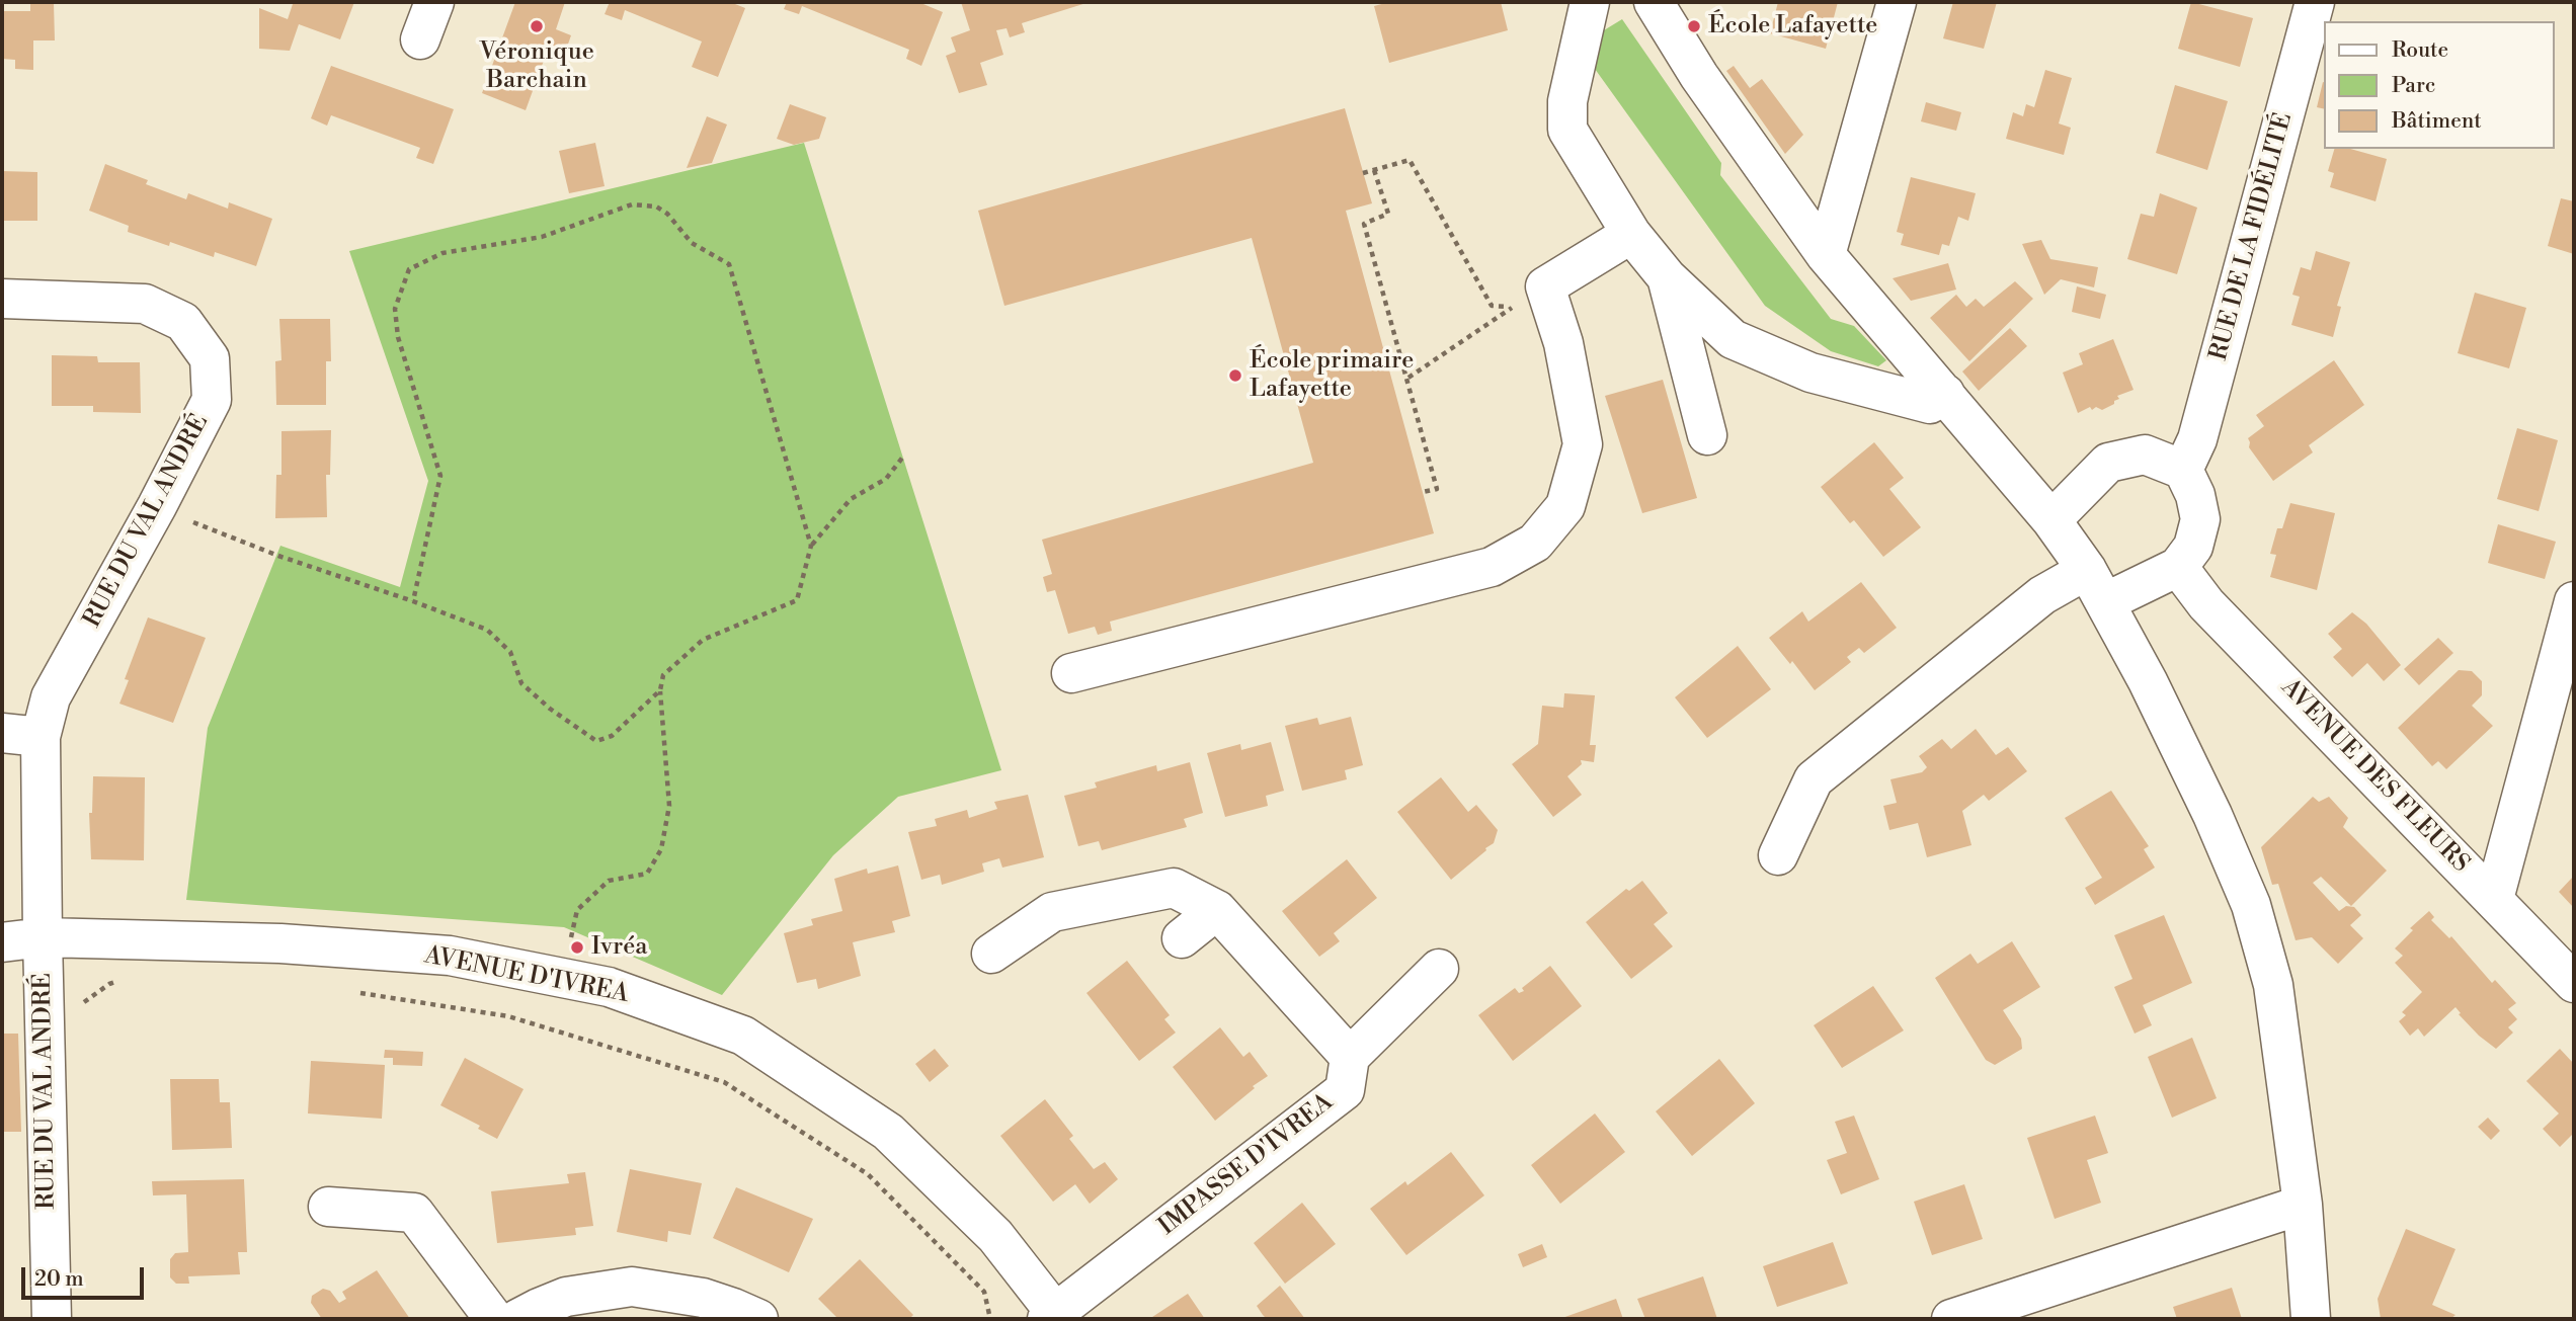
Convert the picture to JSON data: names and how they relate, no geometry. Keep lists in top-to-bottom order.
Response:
{
  "streets": {
    "street": [
      "RUE DE LA FIDÉLITÉ",
      "RUE DU VAL ANDRÉ",
      "AVENUE DES FLEURS",
      "AVENUE D'IVREA",
      "IMPASSE D'IVREA"
    ]
  },
  "crossings": [
    ["RUE DE LA FIDÉLITÉ", "AVENUE DES FLEURS"],
    ["RUE DU VAL ANDRÉ", "AVENUE D'IVREA"],
    ["AVENUE D'IVREA", "IMPASSE D'IVREA"]
  ],
  "places": [
    "Véronique Barchain",
    "École Lafayette",
    "École primaire Lafayette",
    "Ivréa"
  ],
  "legend": ["Route", "Parc", "Bâtiment"],
  "scale_bar": "20 m"
}
